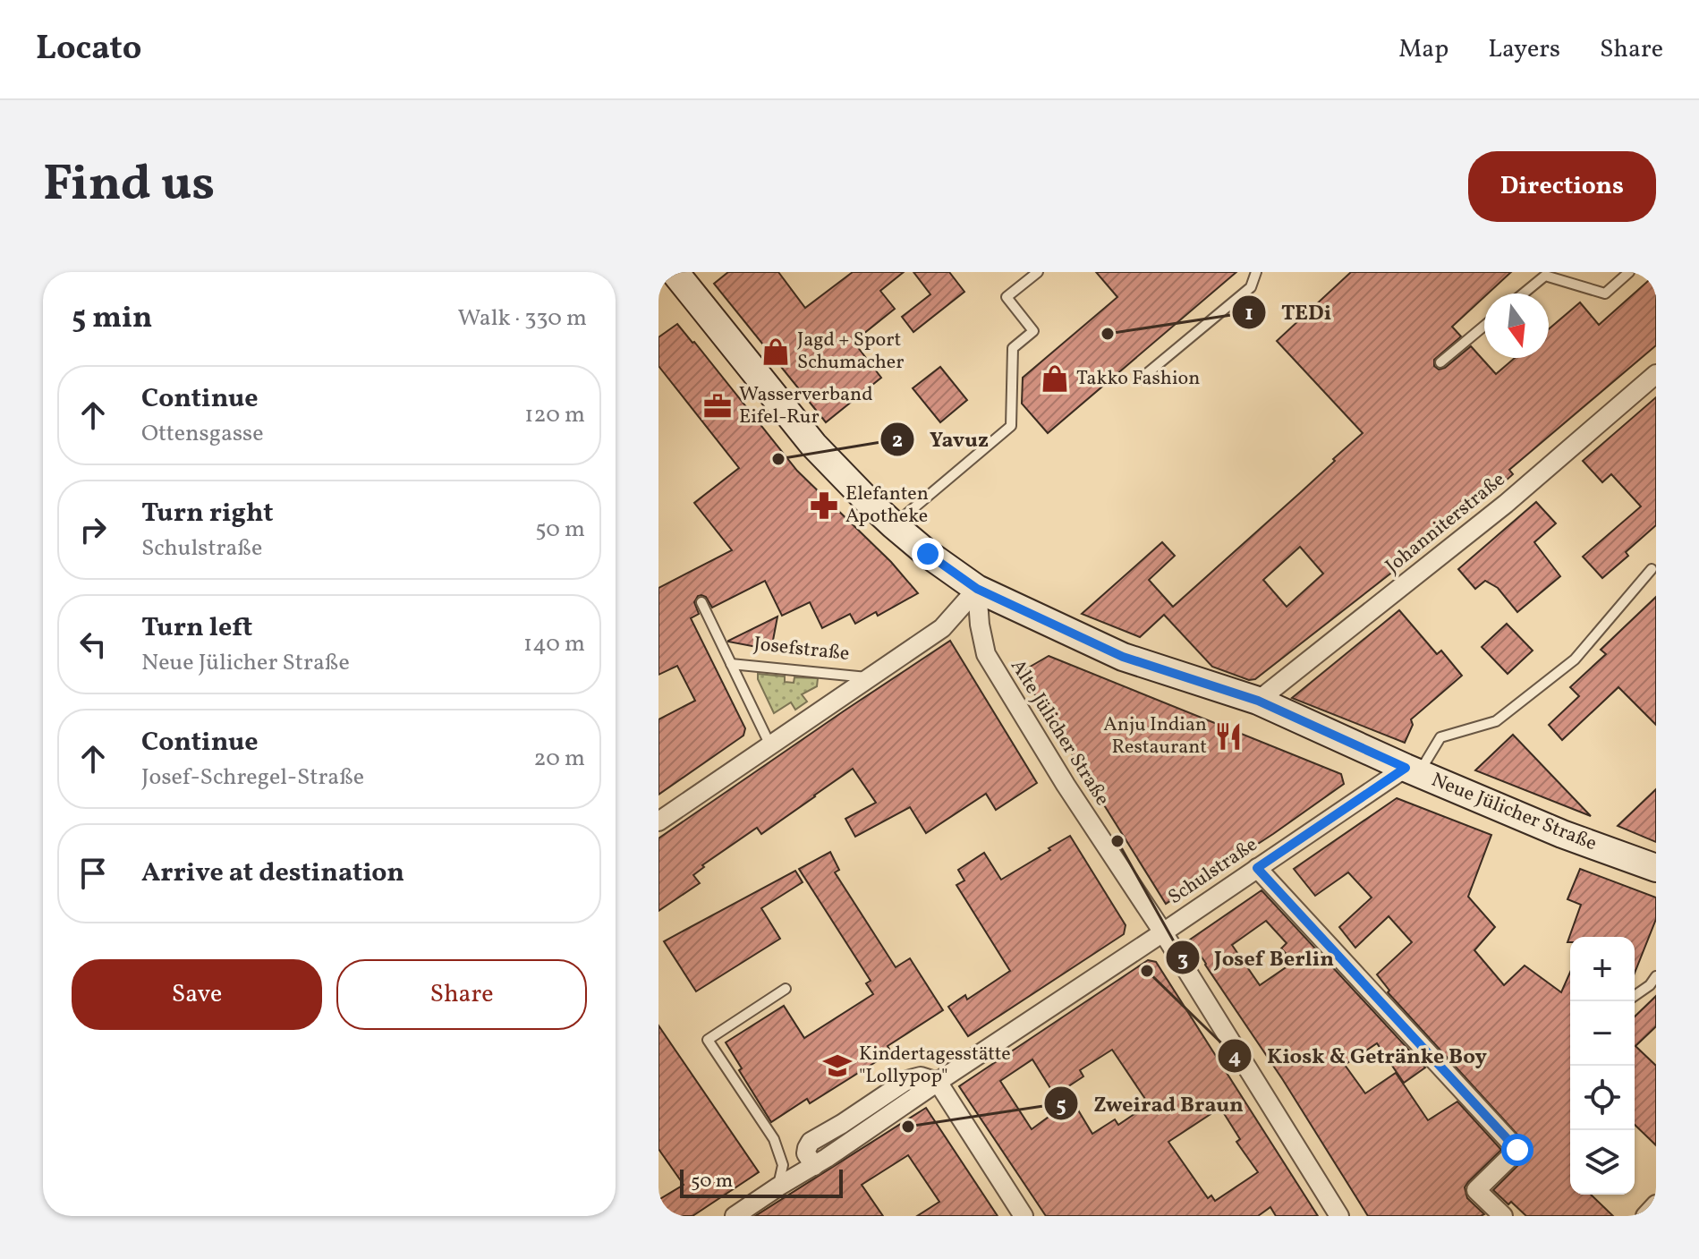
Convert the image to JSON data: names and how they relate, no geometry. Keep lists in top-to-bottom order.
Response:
{
  "streets": {
    "street": [
      "Johanniterstraße",
      "Josefstraße",
      "Alte Jülicher Straße",
      "Neue Jülicher Straße",
      "Schulstraße"
    ]
  },
  "crossings": [
    ["Johanniterstraße", "Neue Jülicher Straße"],
    ["Josefstraße", "Alte Jülicher Straße"],
    ["Josefstraße", "Neue Jülicher Straße"],
    ["Alte Jülicher Straße", "Neue Jülicher Straße"],
    ["Alte Jülicher Straße", "Schulstraße"],
    ["Neue Jülicher Straße", "Schulstraße"]
  ],
  "places": {
    "other": [
      "TEDi",
      "Yavuz",
      "Josef Berlin",
      "Kiosk & Getränke Boy",
      "Zweirad Braun"
    ],
    "shop": ["Jagd + Sport Schumacher", "Takko Fashion"],
    "office": ["Wasserverband Eifel-Rur"],
    "pharmacy": ["Elefanten Apotheke"],
    "restaurant": ["Anju Indian Restaurant"],
    "school or university": ["Kindertagesstätte \"Lollypop\""]
  },
  "scale_bar": "50 m",
  "north": "bottom",
  "page": {
    "header": "Locato",
    "nav": ["Map", "Layers", "Share"],
    "title": "Find us",
    "buttons": [
      "Directions",
      ["Save", "Share"]
    ],
    "heading": ["5 min", "Walk · 330 m"],
    "list": [
      ["Continue", "Ottensgasse", "120 m"],
      ["Turn right", "Schulstraße", "50 m"],
      ["Turn left", "Neue Jülicher Straße", "140 m"],
      ["Continue", "Josef-Schregel-Straße", "20 m"],
      "Arrive at destination"
    ],
    "map_buttons": ["+", "−"],
    "scale": "50 m"
  }
}
